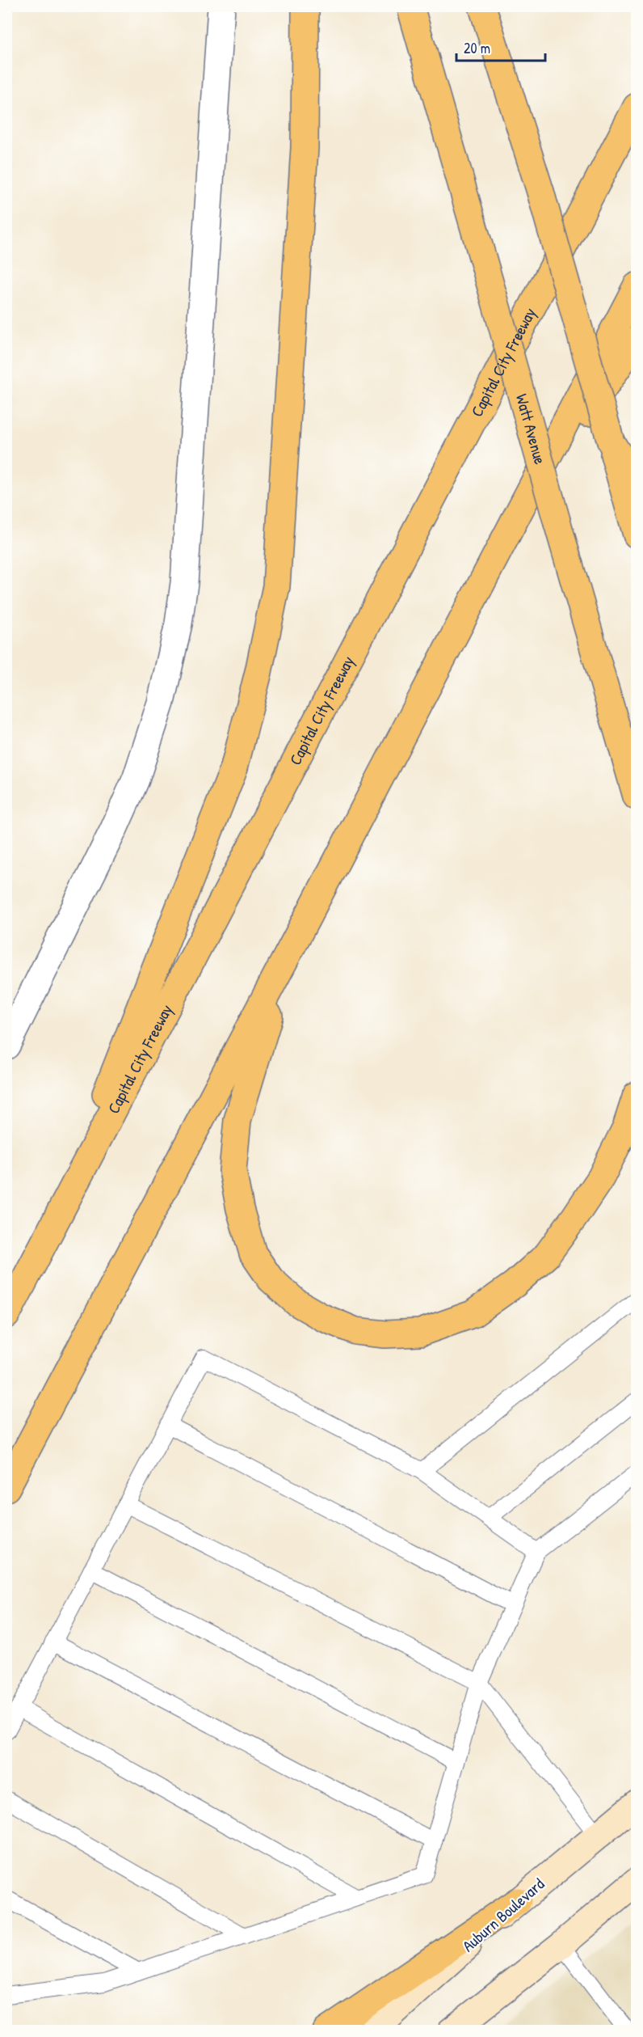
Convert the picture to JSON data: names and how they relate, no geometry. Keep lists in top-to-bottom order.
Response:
{
  "streets": {
    "main road": ["Capital City Freeway", "Watt Avenue", "Auburn Boulevard"]
  },
  "scale_bar": "20 m"
}
